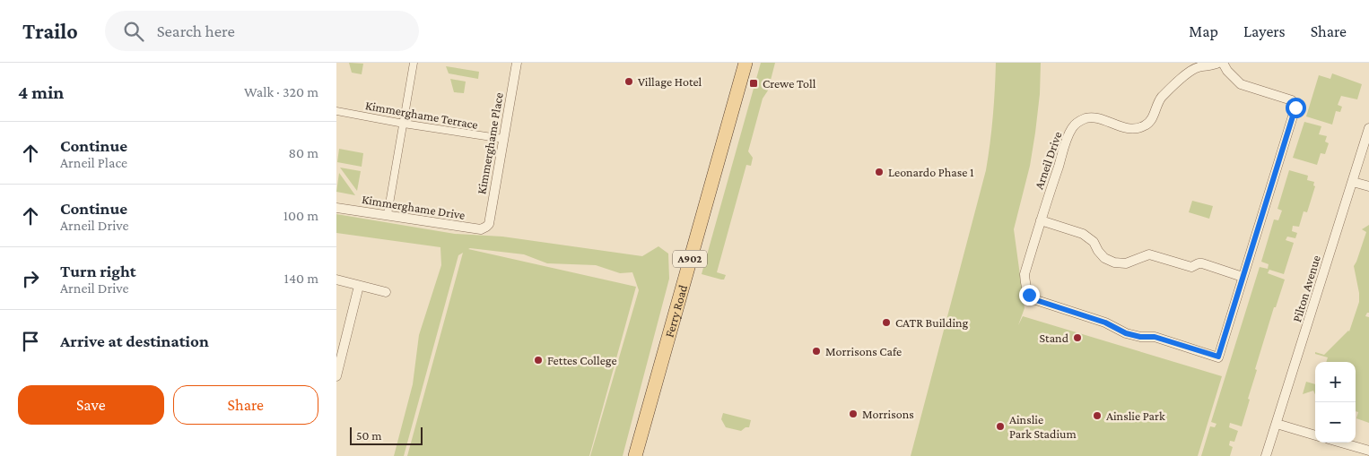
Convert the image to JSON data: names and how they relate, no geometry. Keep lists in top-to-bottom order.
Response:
{
  "streets": {
    "main road": ["A902", "Ferry Road"],
    "street": [
      "Kimmerghame Terrace",
      "Kimmerghame Place",
      "Arneil Drive",
      "Kimmerghame Drive",
      "Pilton Avenue"
    ]
  },
  "crossings": [
    ["Kimmerghame Terrace", "Kimmerghame Place"],
    ["Kimmerghame Place", "Kimmerghame Drive"]
  ],
  "places": {
    "other": [
      "Village Hotel",
      "Leonardo Phase 1",
      "CATR Building",
      "Stand",
      "Morrisons Cafe",
      "Fettes College",
      "Morrisons",
      "Ainslie Park",
      "Ainslie Park Stadium"
    ],
    "transit": ["Crewe Toll"]
  },
  "scale_bar": "50 m",
  "page": {
    "header": "Trailo",
    "search": "Search here",
    "nav": ["Map", "Layers", "Share"],
    "heading": ["4 min", "Walk · 320 m"],
    "list": [
      ["Continue", "Arneil Place", "80 m"],
      ["Continue", "Arneil Drive", "100 m"],
      ["Turn right", "Arneil Drive", "140 m"],
      "Arrive at destination"
    ],
    "map_buttons": ["+", "−"],
    "buttons": ["Save", "Share"],
    "scale": "50 m"
  }
}
